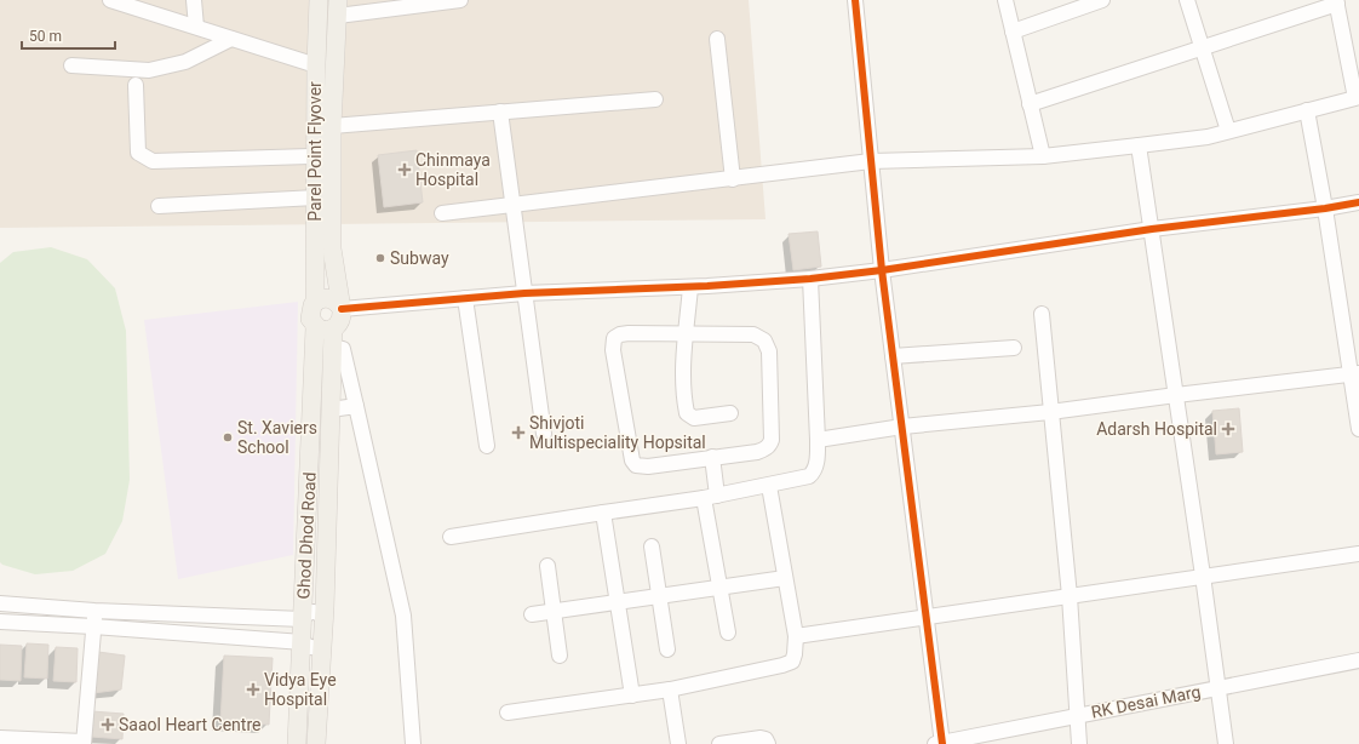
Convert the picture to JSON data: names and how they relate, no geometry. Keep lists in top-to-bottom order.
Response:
{
  "streets": {
    "main road": ["Parel Point Flyover", "Ghod Dhod Road"],
    "street": ["RK Desai Marg"]
  },
  "crossings": [
    ["Parel Point Flyover", "Ghod Dhod Road"]
  ],
  "places": {
    "health": [
      "Chinmaya Hospital",
      "Adarsh Hospital",
      "Shivjoti Multispeciality Hopsital",
      "Vidya Eye Hospital",
      "Saaol Heart Centre"
    ],
    "other": ["Subway", "St. Xaviers School"]
  },
  "scale_bar": "50 m"
}
